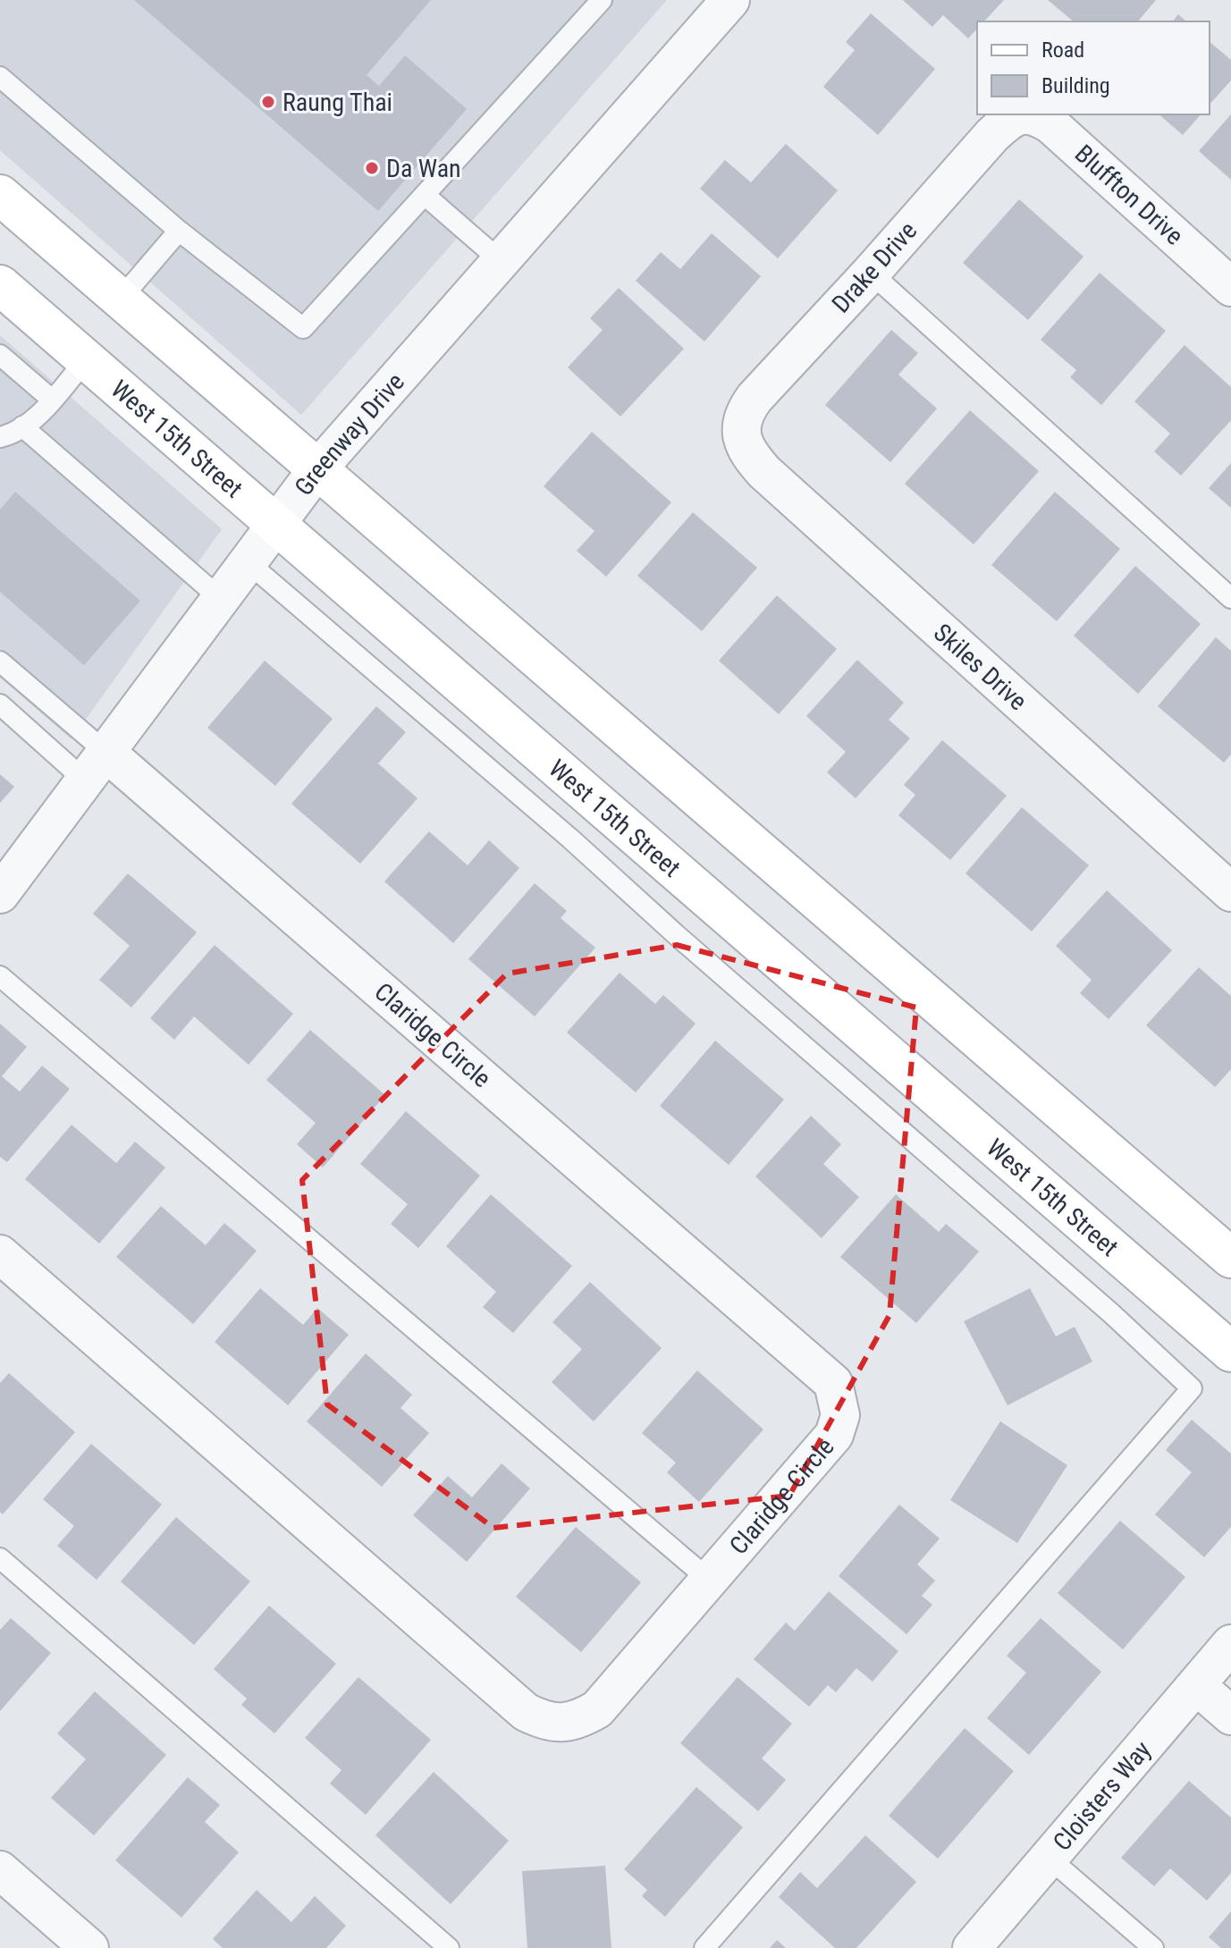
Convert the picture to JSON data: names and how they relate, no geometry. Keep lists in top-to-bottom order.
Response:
{
  "streets": {
    "main road": ["West 15th Street"],
    "street": [
      "Bluffton Drive",
      "Drake Drive",
      "Greenway Drive",
      "Skiles Drive",
      "Claridge Circle",
      "Cloisters Way"
    ]
  },
  "crossings": [
    ["Drake Drive", "Skiles Drive"],
    ["Greenway Drive", "West 15th Street"],
    ["Greenway Drive", "Claridge Circle"]
  ],
  "places": ["Raung Thai", "Da Wan"],
  "legend": ["Road", "Building"]
}
